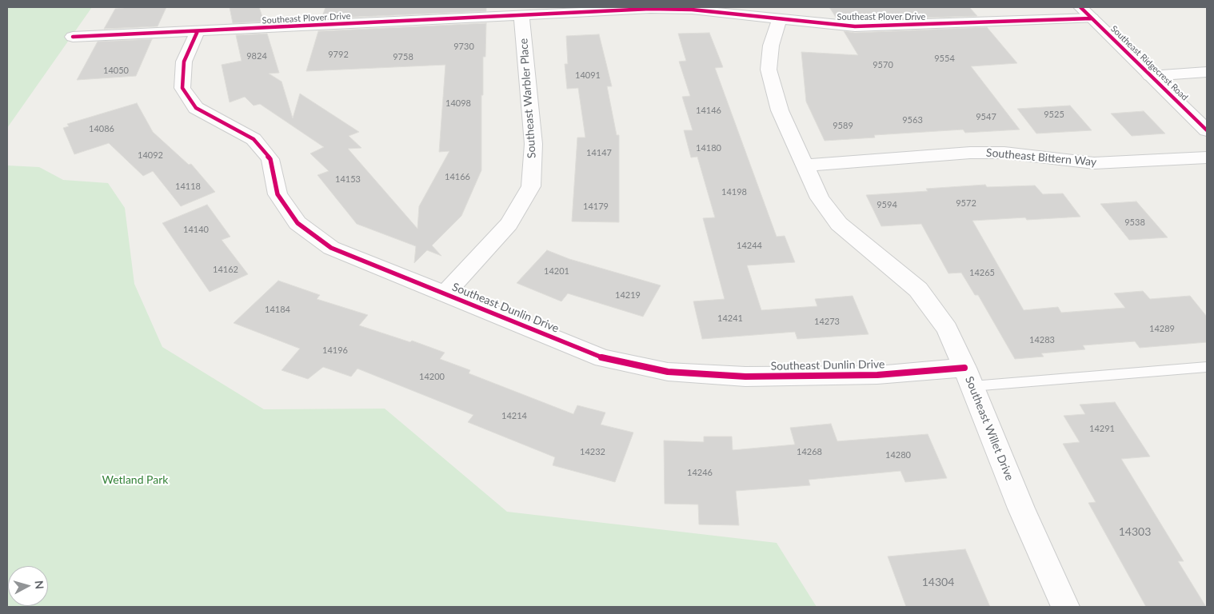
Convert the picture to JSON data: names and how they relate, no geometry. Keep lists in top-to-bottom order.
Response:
{
  "streets": {
    "street": [
      "Southeast Plover Drive",
      "Southeast Ridgecrest Road",
      "Southeast Warbler Place",
      "Southeast Bittern Way",
      "Southeast Dunlin Drive",
      "Southeast Willet Drive"
    ]
  },
  "crossings": [
    ["Southeast Plover Drive", "Southeast Ridgecrest Road"],
    ["Southeast Plover Drive", "Southeast Warbler Place"],
    ["Southeast Plover Drive", "Southeast Dunlin Drive"],
    ["Southeast Plover Drive", "Southeast Willet Drive"],
    ["Southeast Warbler Place", "Southeast Dunlin Drive"],
    ["Southeast Bittern Way", "Southeast Willet Drive"],
    ["Southeast Dunlin Drive", "Southeast Willet Drive"]
  ],
  "parks": ["Wetland Park"],
  "house_numbers": [
    "9730",
    "9792",
    "9824",
    "9758",
    "9554",
    "9570",
    "14050",
    "14091",
    "14098",
    "14146",
    "9525",
    "9547",
    "9563",
    "9589",
    "14086",
    "14180",
    "14147",
    "14092",
    "14166",
    "14153",
    "14118",
    "14198",
    "9572",
    "9594",
    "14179",
    "9538",
    "14140",
    "14244",
    "14162",
    "14201",
    "14265",
    "14219",
    "14184",
    "14241",
    "14273",
    "14289",
    "14283",
    "14196",
    "14200",
    "14214",
    "14291",
    "14232",
    "14268",
    "14280",
    "14246",
    "14303",
    "14304"
  ],
  "north": "right"
}
